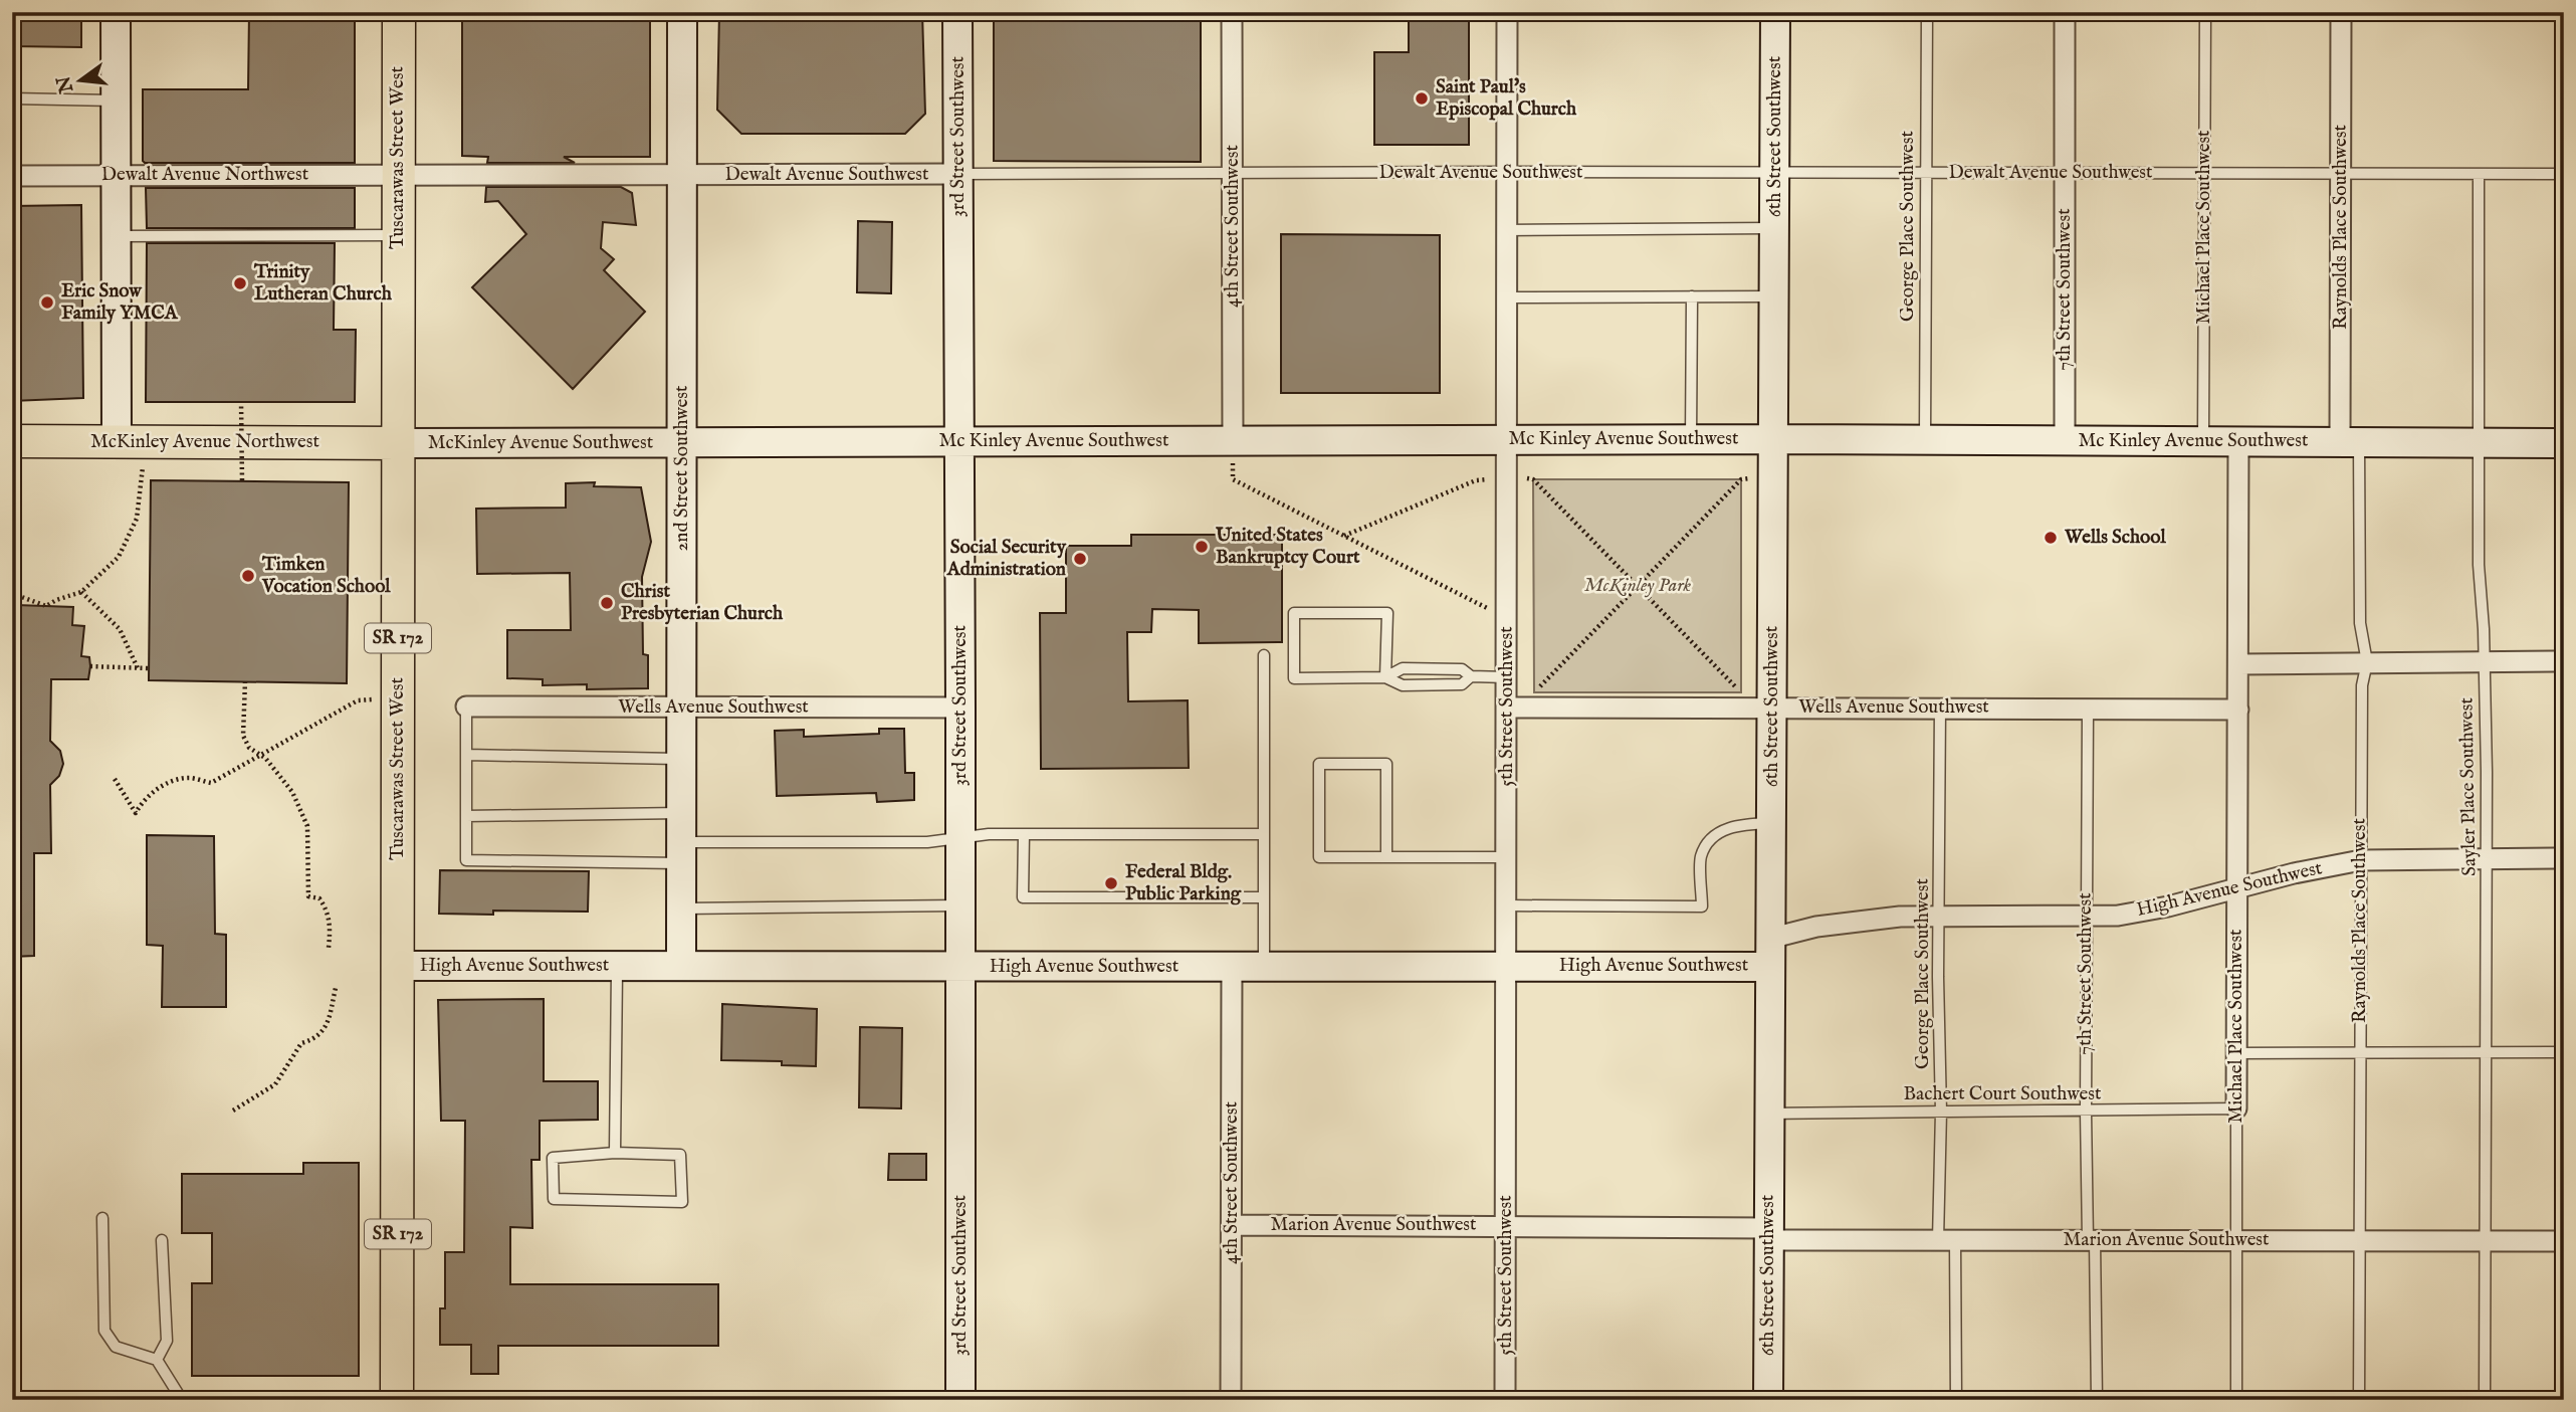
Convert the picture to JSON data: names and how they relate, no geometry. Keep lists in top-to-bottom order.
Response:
{
  "streets": {
    "main road": ["Tuscarawas Street West", "McKinley Avenue Northwest", "SR 172"],
    "street": [
      "3rd Street Southwest",
      "6th Street Southwest",
      "Dewalt Avenue Southwest",
      "Dewalt Avenue Northwest",
      "4th Street Southwest",
      "Michael Place Southwest",
      "Raynolds Place Southwest",
      "7th Street Southwest",
      "Mc Kinley Avenue Southwest",
      "McKinley Avenue Southwest",
      "2nd Street Southwest",
      "5th Street Southwest",
      "Wells Avenue Southwest",
      "High Avenue Southwest",
      "Marion Avenue Southwest"
    ],
    "lane": ["George Place Southwest", "Sayler Place Southwest", "Bachert Court Southwest"]
  },
  "crossings": [
    ["3rd Street Southwest", "Dewalt Avenue Southwest"],
    ["3rd Street Southwest", "Mc Kinley Avenue Southwest"],
    ["3rd Street Southwest", "Wells Avenue Southwest"],
    ["3rd Street Southwest", "High Avenue Southwest"],
    ["6th Street Southwest", "Dewalt Avenue Southwest"],
    ["6th Street Southwest", "Mc Kinley Avenue Southwest"],
    ["6th Street Southwest", "Wells Avenue Southwest"],
    ["6th Street Southwest", "High Avenue Southwest"],
    ["6th Street Southwest", "Bachert Court Southwest"],
    ["6th Street Southwest", "Marion Avenue Southwest"],
    ["Tuscarawas Street West", "Dewalt Avenue Southwest"],
    ["Tuscarawas Street West", "Dewalt Avenue Northwest"],
    ["Tuscarawas Street West", "McKinley Avenue Northwest"],
    ["Tuscarawas Street West", "McKinley Avenue Southwest"],
    ["Tuscarawas Street West", "High Avenue Southwest"],
    ["Dewalt Avenue Southwest", "Dewalt Avenue Northwest"],
    ["Dewalt Avenue Southwest", "4th Street Southwest"],
    ["Dewalt Avenue Southwest", "George Place Southwest"],
    ["Dewalt Avenue Southwest", "Michael Place Southwest"],
    ["Dewalt Avenue Southwest", "Raynolds Place Southwest"],
    ["Dewalt Avenue Southwest", "7th Street Southwest"],
    ["Dewalt Avenue Southwest", "2nd Street Southwest"],
    ["Dewalt Avenue Southwest", "5th Street Southwest"],
    ["Dewalt Avenue Southwest", "Sayler Place Southwest"],
    ["4th Street Southwest", "Mc Kinley Avenue Southwest"],
    ["4th Street Southwest", "High Avenue Southwest"],
    ["4th Street Southwest", "Marion Avenue Southwest"],
    ["George Place Southwest", "Mc Kinley Avenue Southwest"],
    ["George Place Southwest", "Wells Avenue Southwest"],
    ["George Place Southwest", "High Avenue Southwest"],
    ["George Place Southwest", "Bachert Court Southwest"],
    ["George Place Southwest", "Marion Avenue Southwest"],
    ["Michael Place Southwest", "Mc Kinley Avenue Southwest"],
    ["Michael Place Southwest", "Wells Avenue Southwest"],
    ["Michael Place Southwest", "High Avenue Southwest"],
    ["Michael Place Southwest", "Bachert Court Southwest"],
    ["Michael Place Southwest", "Marion Avenue Southwest"],
    ["Raynolds Place Southwest", "Mc Kinley Avenue Southwest"],
    ["Raynolds Place Southwest", "High Avenue Southwest"],
    ["Raynolds Place Southwest", "Marion Avenue Southwest"],
    ["7th Street Southwest", "Mc Kinley Avenue Southwest"],
    ["7th Street Southwest", "Wells Avenue Southwest"],
    ["7th Street Southwest", "High Avenue Southwest"],
    ["7th Street Southwest", "Bachert Court Southwest"],
    ["7th Street Southwest", "Marion Avenue Southwest"],
    ["Mc Kinley Avenue Southwest", "McKinley Avenue Southwest"],
    ["Mc Kinley Avenue Southwest", "2nd Street Southwest"],
    ["Mc Kinley Avenue Southwest", "5th Street Southwest"],
    ["Mc Kinley Avenue Southwest", "Sayler Place Southwest"],
    ["McKinley Avenue Northwest", "McKinley Avenue Southwest"],
    ["McKinley Avenue Southwest", "2nd Street Southwest"],
    ["2nd Street Southwest", "Wells Avenue Southwest"],
    ["2nd Street Southwest", "High Avenue Southwest"],
    ["5th Street Southwest", "Wells Avenue Southwest"],
    ["5th Street Southwest", "High Avenue Southwest"],
    ["5th Street Southwest", "Marion Avenue Southwest"],
    ["Sayler Place Southwest", "High Avenue Southwest"],
    ["Sayler Place Southwest", "Marion Avenue Southwest"]
  ],
  "parks": ["McKinley Park"],
  "places": [
    "Saint Paul's Episcopal Church",
    "Trinity Lutheran Church",
    "Eric Snow Family YMCA",
    "Wells School",
    "United States Bankruptcy Court",
    "Social Security Administration",
    "Timken Vocation School",
    "Christ Presbyterian Church",
    "Federal Bldg. Public Parking"
  ],
  "north": "left"
}
